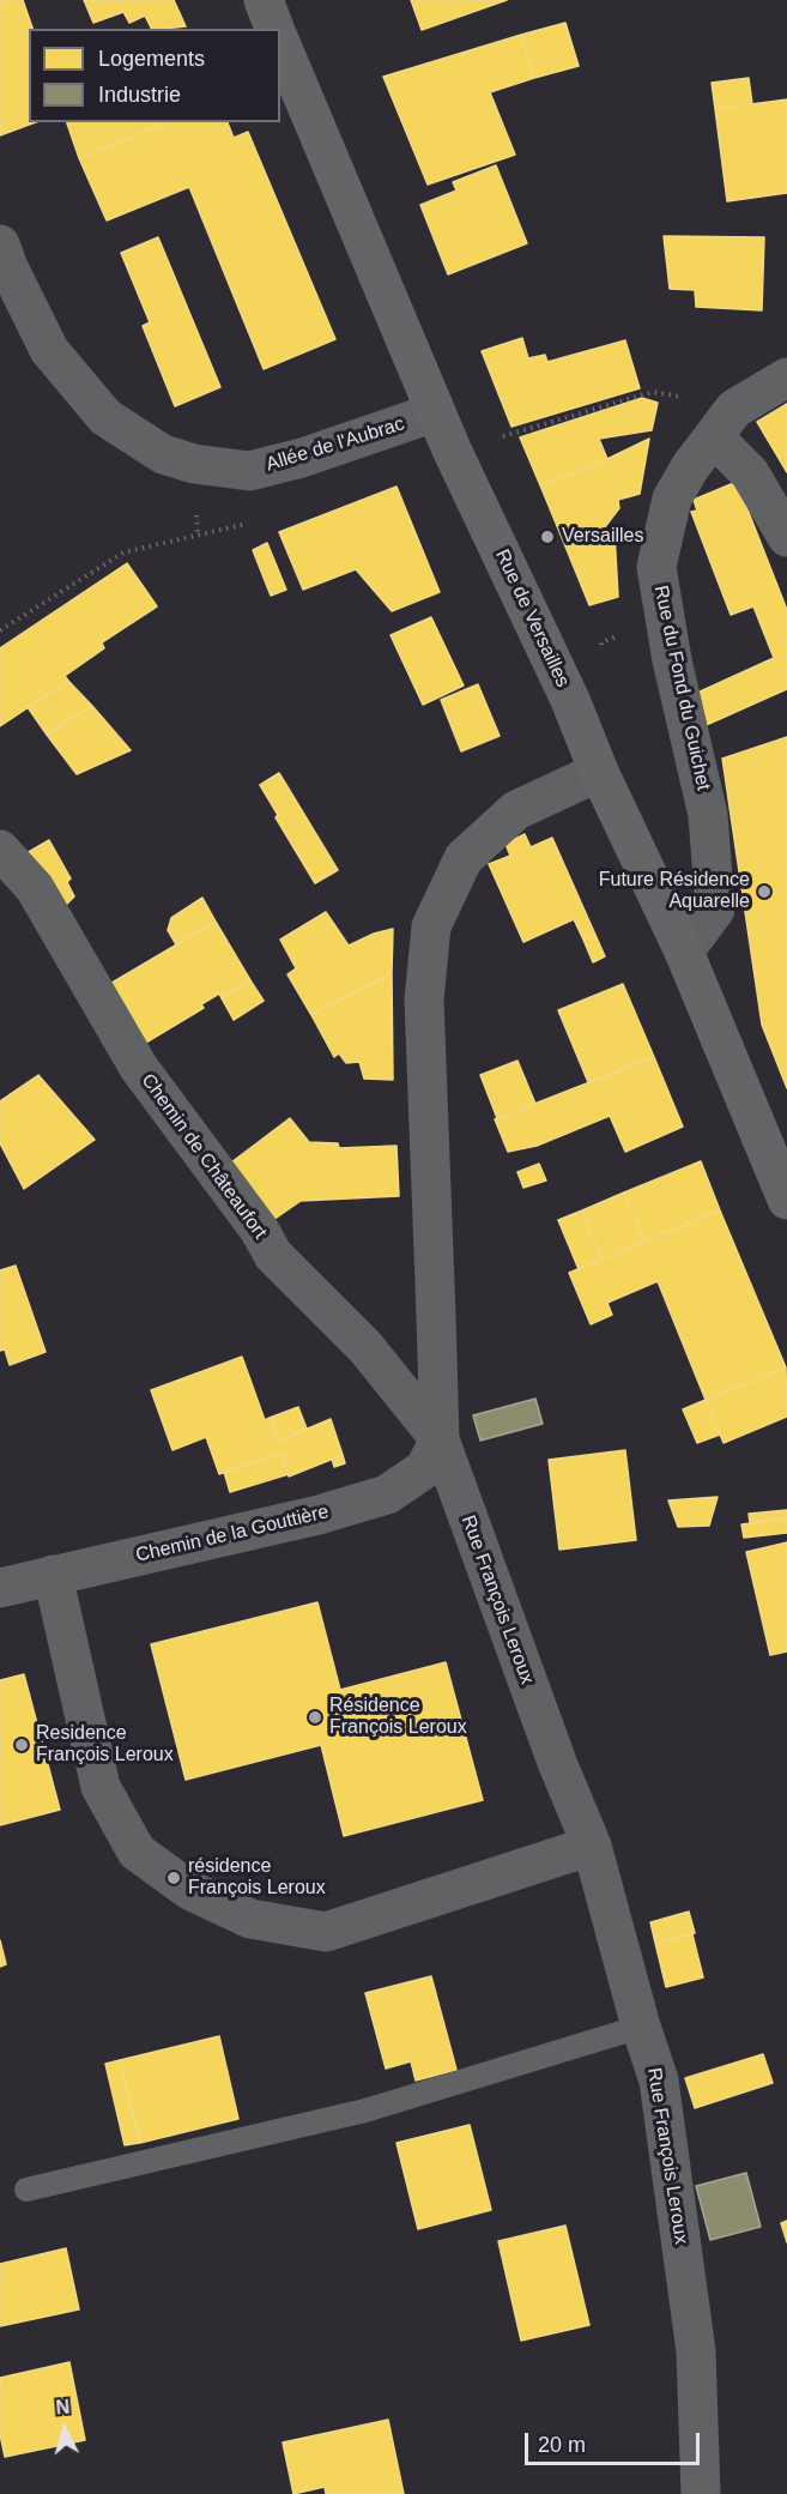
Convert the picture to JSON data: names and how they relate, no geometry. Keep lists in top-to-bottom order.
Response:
{
  "streets": {
    "main road": ["Rue de Versailles"],
    "street": [
      "Allée de l'Aubrac",
      "Rue du Fond du Guichet",
      "Chemin de Châteaufort",
      "Chemin de la Gouttière",
      "Rue François Leroux"
    ]
  },
  "crossings": [
    ["Allée de l'Aubrac", "Rue de Versailles"],
    ["Rue de Versailles", "Rue du Fond du Guichet"],
    ["Rue de Versailles", "Rue François Leroux"],
    ["Chemin de Châteaufort", "Chemin de la Gouttière"],
    ["Chemin de Châteaufort", "Rue François Leroux"],
    ["Chemin de la Gouttière", "Rue François Leroux"]
  ],
  "places": [
    "Versailles",
    "Future Résidence Aquarelle",
    "Résidence François Leroux",
    "Residence François Leroux",
    "résidence François Leroux"
  ],
  "legend": ["Logements", "Industrie"],
  "scale_bar": "20 m",
  "north": "top"
}
